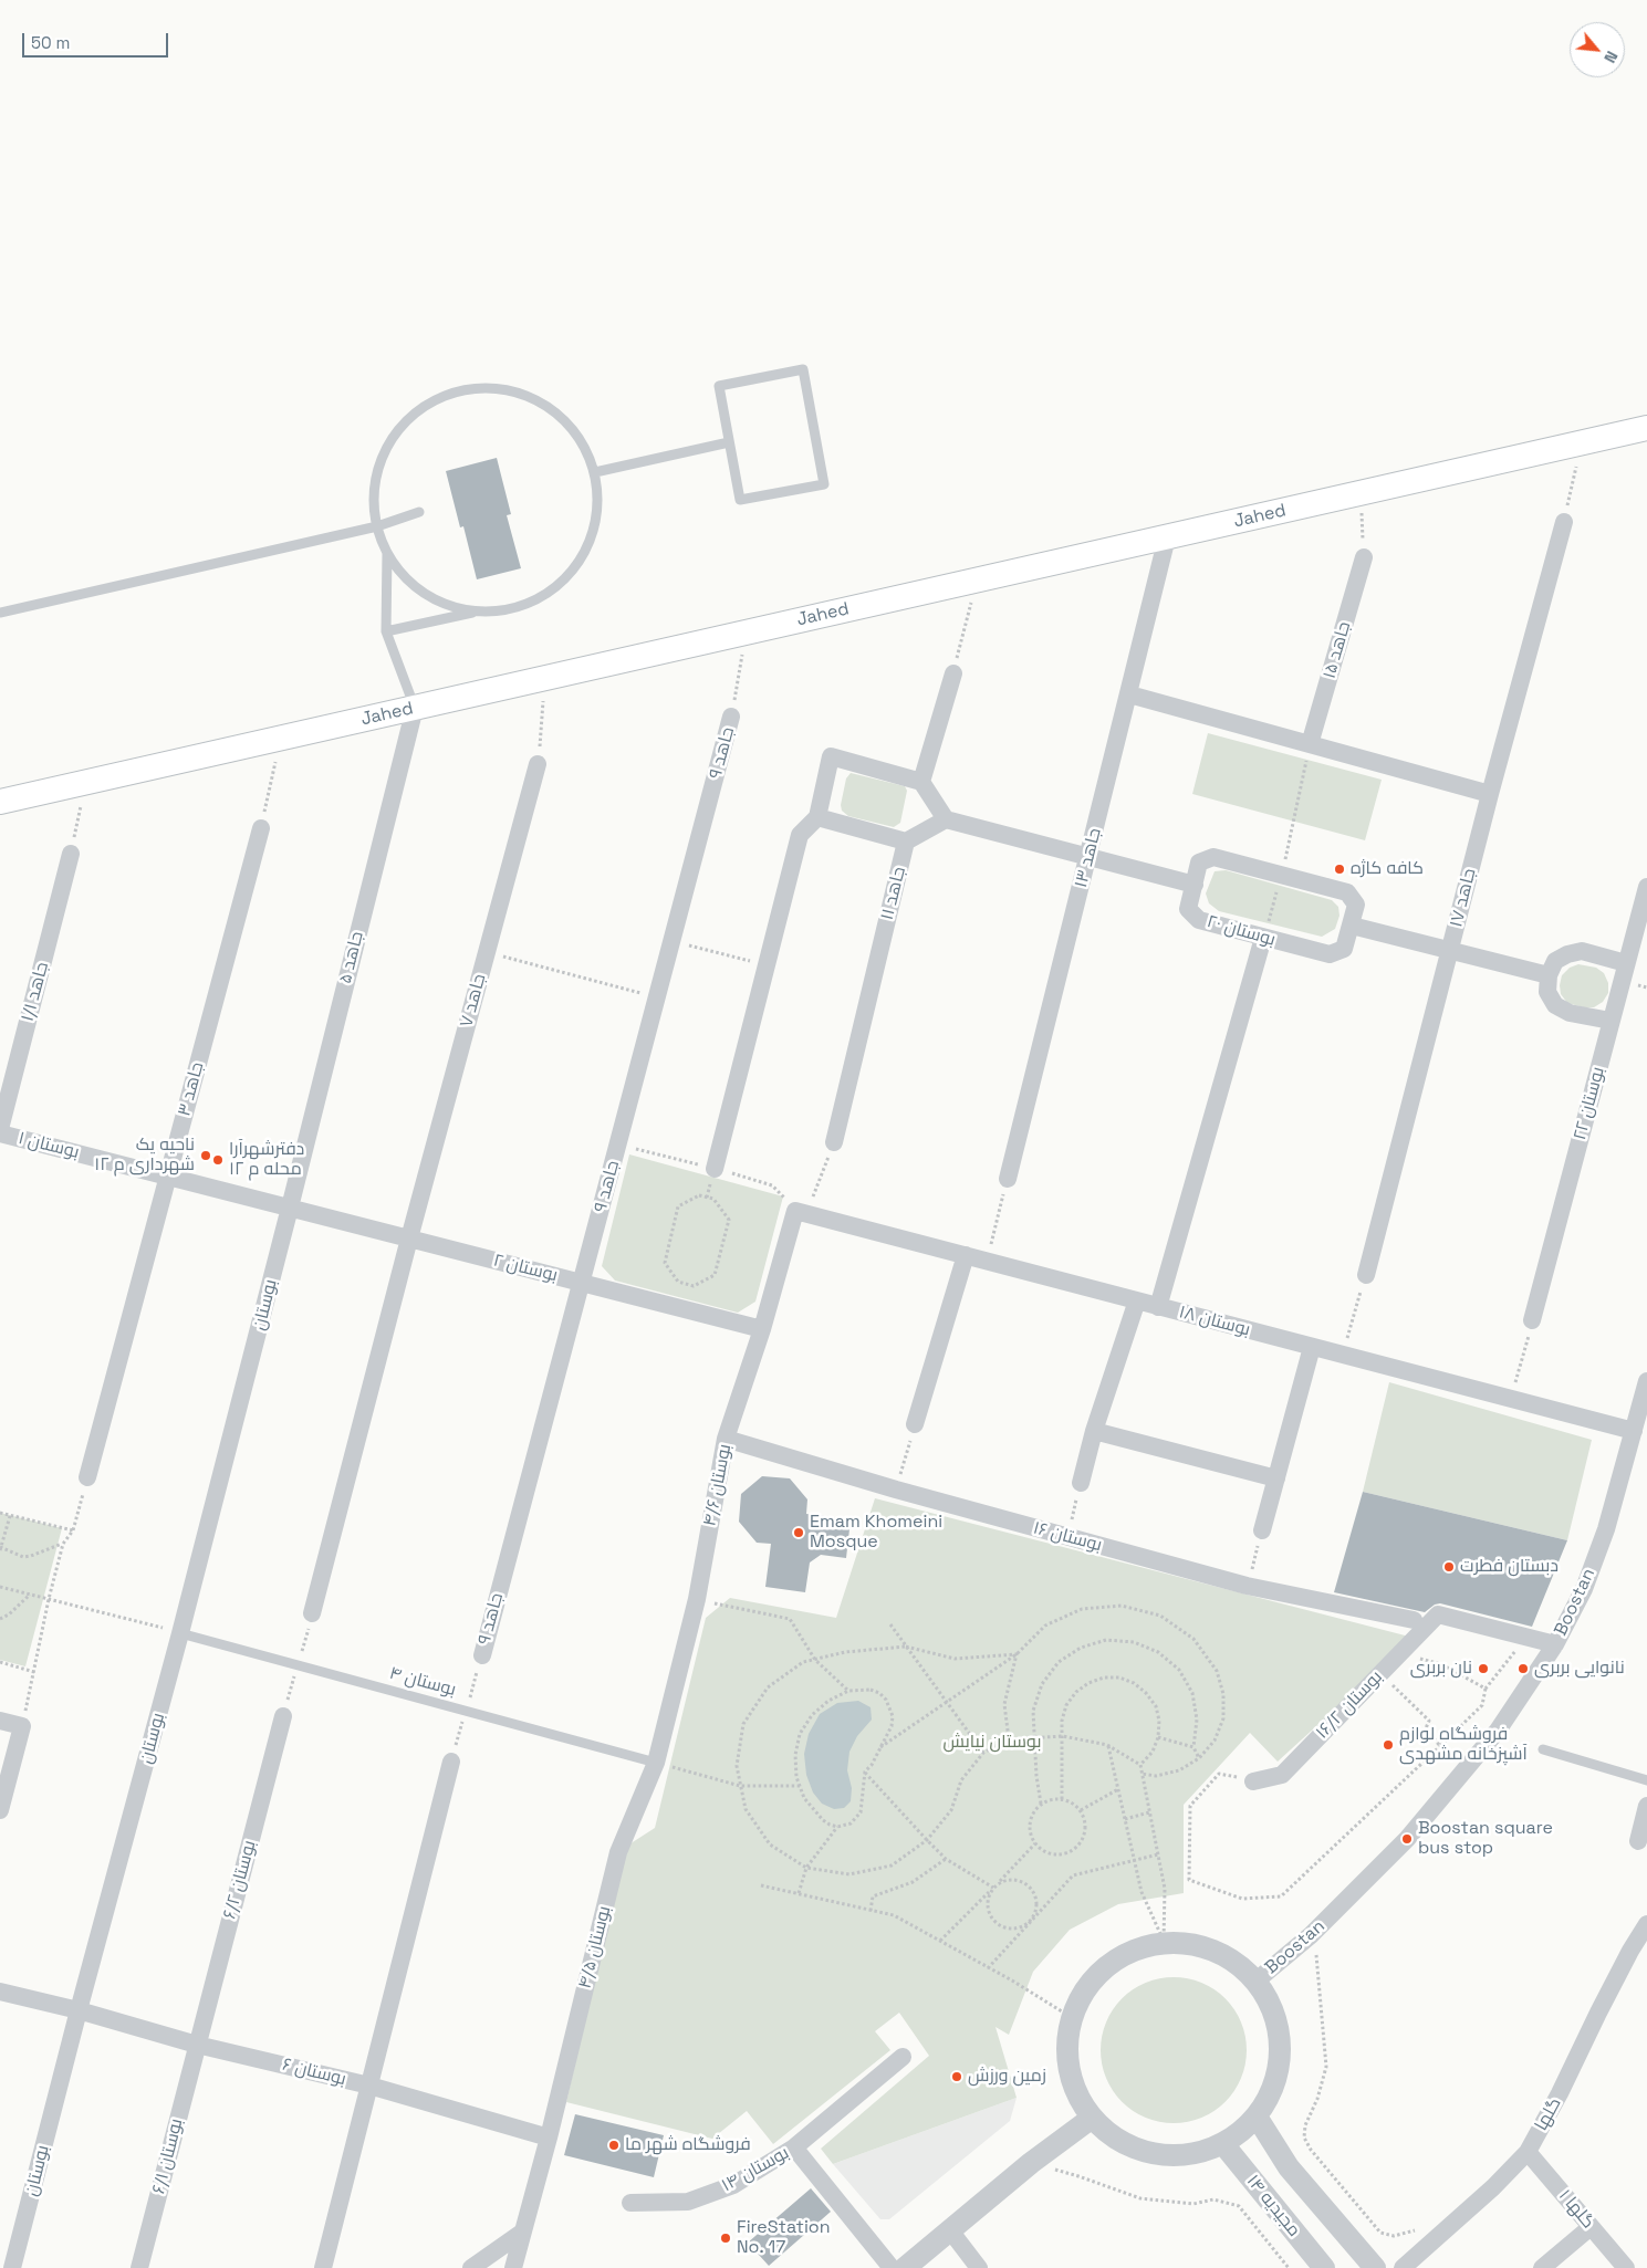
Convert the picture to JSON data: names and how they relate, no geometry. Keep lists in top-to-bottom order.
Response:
{
  "streets": {
    "main road": ["Jahed"],
    "street": [
      "جاهد ۱۵",
      "جاهد ۹",
      "جاهد ۱۳",
      "جاهد ۱۱",
      "جاهد ۱۷",
      "بوستان ۲۰",
      "جاهد ۵",
      "جاهد ۱/۱",
      "جاهد ۷",
      "جاهد ۳",
      "بوستان ۲۲",
      "بوستان ۱",
      "بوستان ۲",
      "بوستان",
      "بوستان ۱۸",
      "بوستان ۴/۶",
      "بوستان ۱۶",
      "Boostan",
      "بوستان ۱۶/۲",
      "بوستان ۶/۲",
      "بوستان ۴/۵",
      "بوستان ۶",
      "گلها",
      "بوستان ۶/۱",
      "بوستان ۱۴",
      "مجیدیه ۱۴",
      "گلها ۱"
    ],
    "lane": ["بوستان ۴"]
  },
  "crossings": [
    ["Jahed", "جاهد ۱۳"],
    ["Jahed", "جاهد ۵"],
    ["جاهد ۹", "بوستان ۲"],
    ["جاهد ۵", "بوستان ۱"],
    ["جاهد ۵", "بوستان ۲"],
    ["جاهد ۵", "بوستان"],
    ["جاهد ۱/۱", "بوستان ۱"],
    ["جاهد ۷", "بوستان ۲"],
    ["جاهد ۳", "بوستان ۱"],
    ["بوستان ۱", "بوستان ۲"],
    ["بوستان ۱", "بوستان"],
    ["بوستان ۲", "بوستان"],
    ["بوستان ۲", "بوستان ۴/۶"],
    ["بوستان", "بوستان ۴"],
    ["بوستان", "بوستان ۶"],
    ["بوستان ۱۸", "بوستان ۴/۶"],
    ["بوستان ۱۸", "Boostan"],
    ["بوستان ۴/۶", "بوستان ۱۶"],
    ["بوستان ۴/۶", "بوستان ۴"],
    ["بوستان ۴/۶", "بوستان ۴/۵"],
    ["بوستان ۴", "بوستان ۴/۵"],
    ["بوستان ۶/۲", "بوستان ۶"],
    ["بوستان ۶/۲", "بوستان ۶/۱"],
    ["بوستان ۴/۵", "بوستان ۶"],
    ["بوستان ۶", "بوستان ۶/۱"],
    ["گلها", "گلها ۱"]
  ],
  "parks": ["بوستان نیایش"],
  "places": [
    "کافه کاژه",
    "ناحیه یک شهرداری م ۱۲",
    "دفترشهرآرا محله م ۱۲",
    "Emam Khomeini Mosque",
    "دبستان فطرت",
    "نان بربری",
    "نانوایی بربری",
    "فروشگاه لوازم آشپزخانه مشهدی",
    "Boostan square bus stop",
    "زمین ورزش",
    "فروشگاه شهر ما",
    "FireStation No. 17"
  ],
  "scale_bar": "50 m",
  "north": "bottom right"
}
